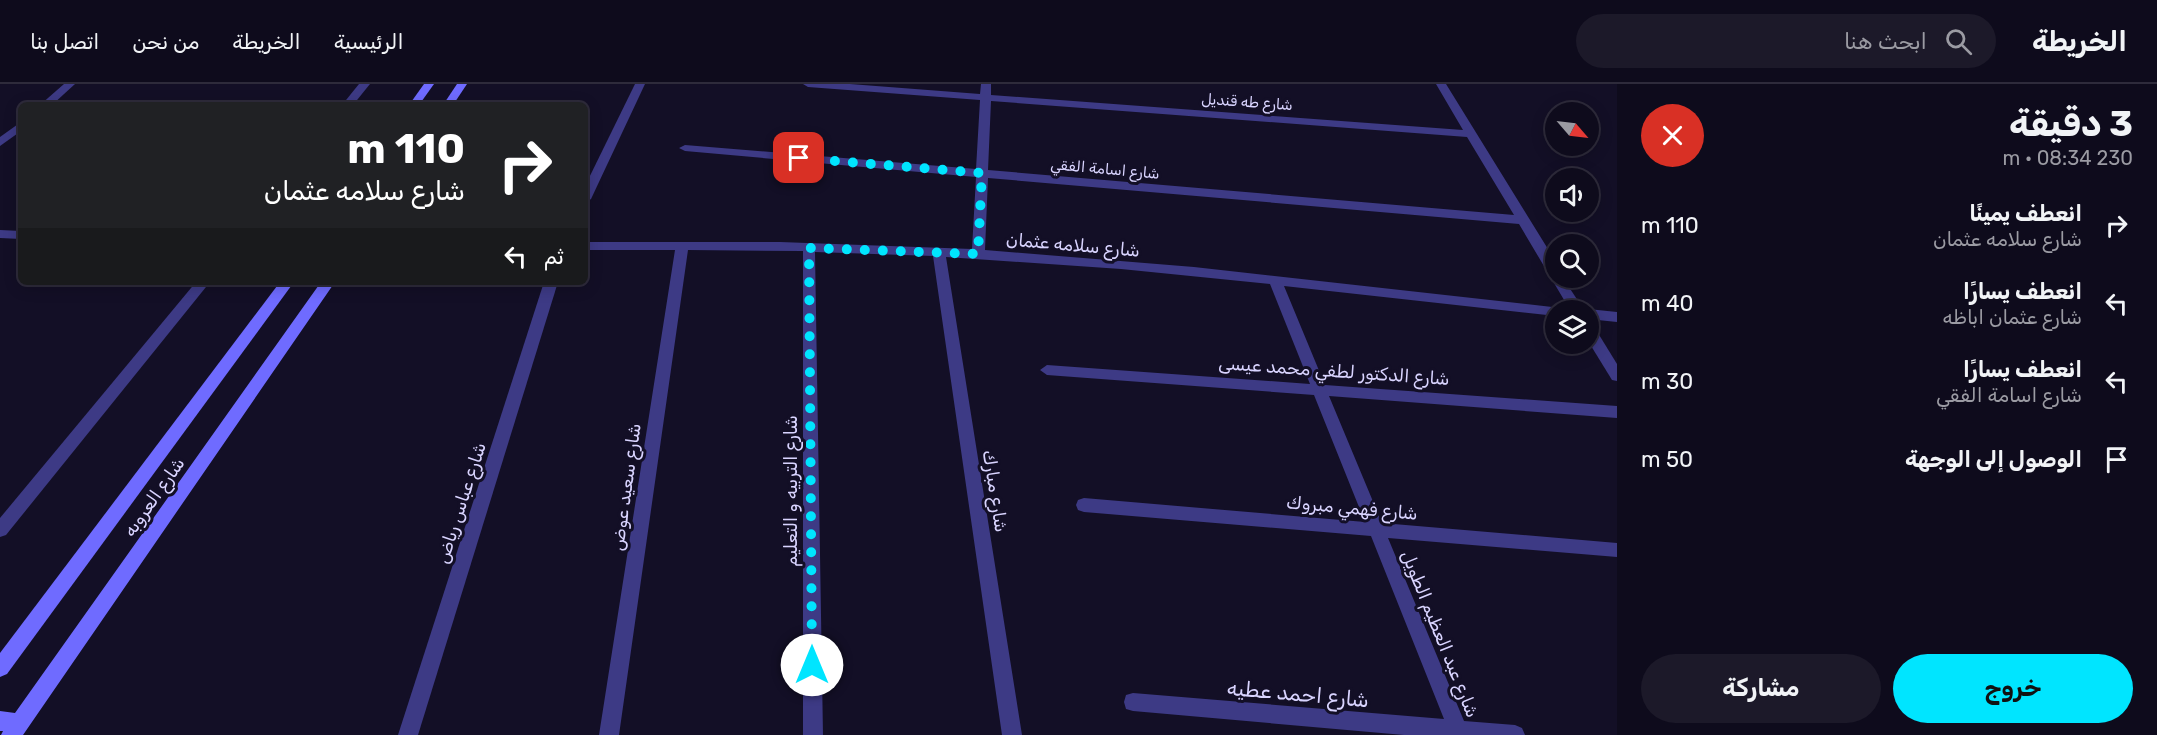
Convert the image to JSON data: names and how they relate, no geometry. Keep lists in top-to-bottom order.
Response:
{
  "streets": {
    "street": [
      "شارع طه قنديل",
      "شارع اسامة الفقي",
      "شارع سلامه عثمان",
      "شارع الدكتور لطفي محمد عيسى",
      "شارع سعيد عوض",
      "شارع التربيه و التعليم",
      "شارع مبارك",
      "شارع العروبه",
      "شارع عباس رياض",
      "شارع فهمي مبروك",
      "شارع عبد العظيم الطويل",
      "شارع احمد عطيه"
    ]
  },
  "crossings": [
    ["شارع سلامه عثمان", "شارع سعيد عوض"],
    ["شارع سلامه عثمان", "شارع التربيه و التعليم"],
    ["شارع سلامه عثمان", "شارع مبارك"],
    ["شارع سلامه عثمان", "شارع عبد العظيم الطويل"],
    ["شارع الدكتور لطفي محمد عيسى", "شارع عبد العظيم الطويل"],
    ["شارع فهمي مبروك", "شارع عبد العظيم الطويل"],
    ["شارع عبد العظيم الطويل", "شارع احمد عطيه"]
  ],
  "north": "bottom right",
  "page": {
    "header": "الخريطة",
    "search": "ابحث هنا",
    "nav": [
      "الرئيسية",
      "الخريطة",
      "من نحن",
      "اتصل بنا"
    ],
    "heading": ["3 دقيقة", "230 m · 08:34"],
    "turn": ["110 m", "شارع سلامه عثمان"],
    "list": [
      {
        "name": "انعطف يمينًا",
        "note": "شارع سلامه عثمان",
        "value": "110 m"
      },
      {
        "name": "انعطف يسارًا",
        "note": "شارع عثمان اباظه",
        "value": "40 m"
      },
      {
        "name": "انعطف يسارًا",
        "note": "شارع اسامة الفقي",
        "value": "30 m"
      },
      {
        "name": "الوصول إلى الوجهة",
        "value": "50 m"
      }
    ],
    "then": "ثم",
    "buttons": ["خروج", "مشاركة"]
  }
}
